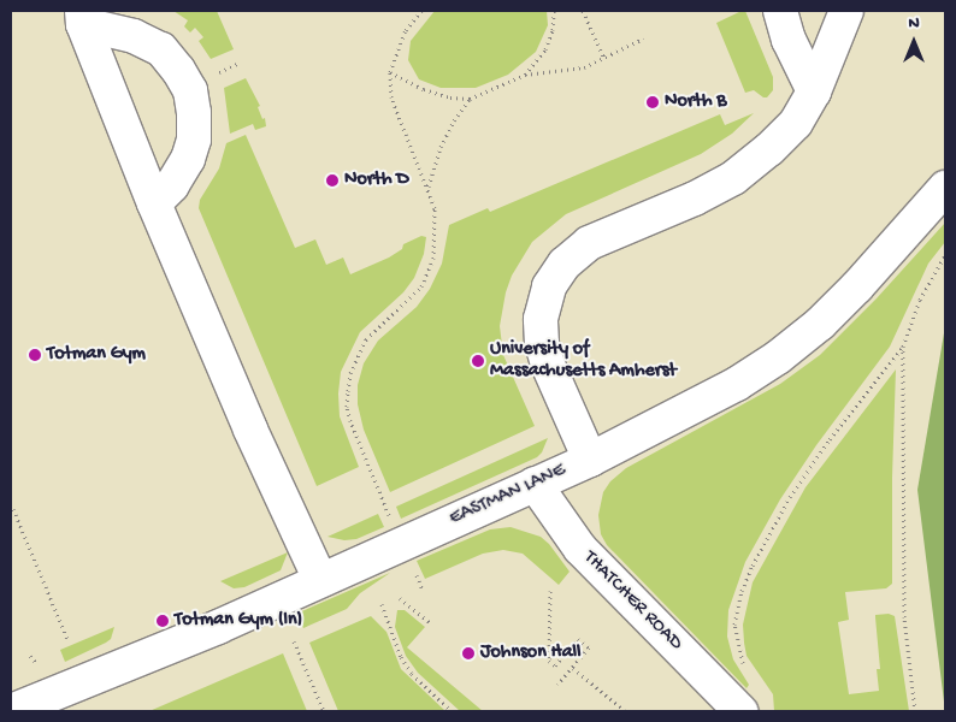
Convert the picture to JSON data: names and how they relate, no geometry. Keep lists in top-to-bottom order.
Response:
{
  "streets": {
    "street": ["EASTMAN LANE", "THATCHER ROAD"]
  },
  "crossings": [
    ["EASTMAN LANE", "THATCHER ROAD"]
  ],
  "places": [
    "North B",
    "North D",
    "Totman Gym",
    "University of Massachusetts Amherst",
    "Totman Gym (In)",
    "Johnson Hall"
  ],
  "north": "top"
}
